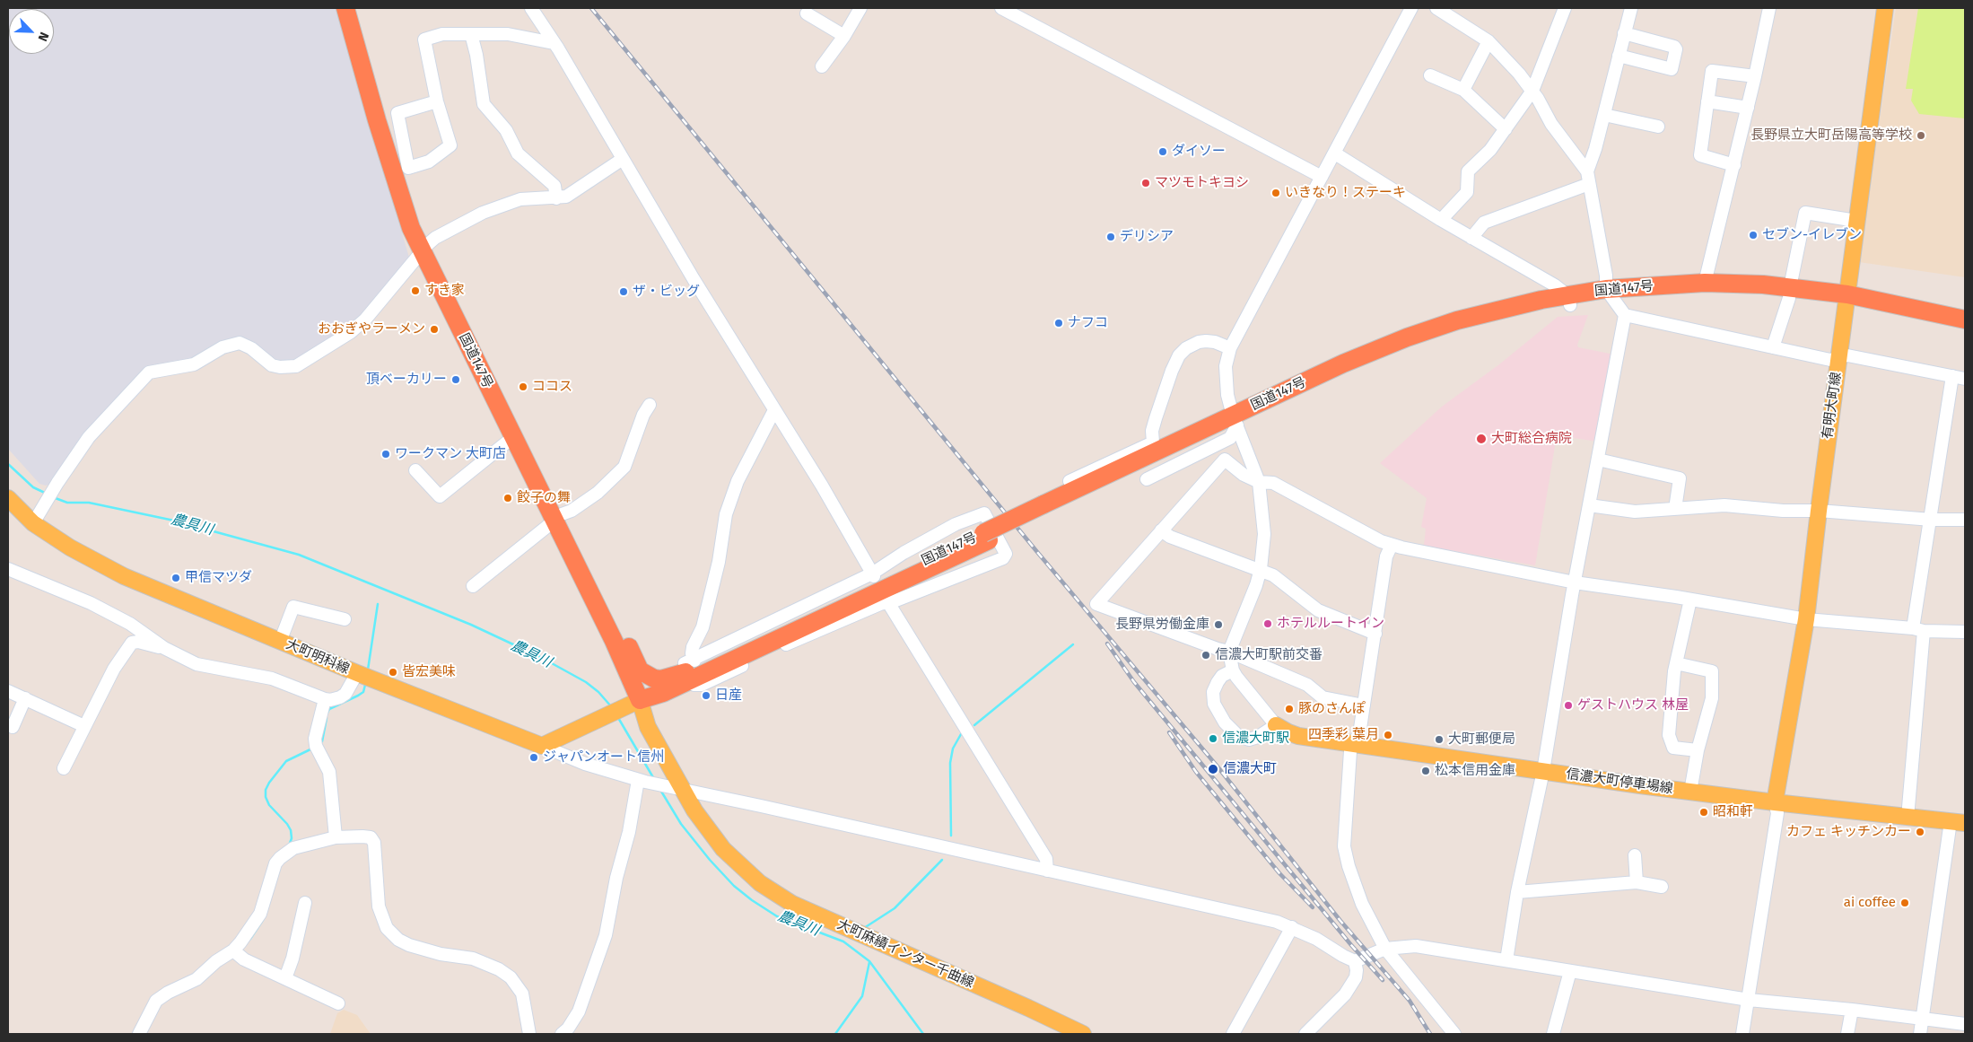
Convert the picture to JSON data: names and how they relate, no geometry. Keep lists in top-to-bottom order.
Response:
{
  "streets": {
    "highway": ["国道147号"],
    "main road": [
      "有明大町線",
      "大町明科線",
      "信濃大町停車場線",
      "大町麻績インター千曲線"
    ]
  },
  "crossings": [
    ["国道147号", "有明大町線"],
    ["国道147号", "大町麻績インター千曲線"],
    ["有明大町線", "信濃大町停車場線"]
  ],
  "water": ["農具川"],
  "places": [
    "長野県立大町岳陽高等学校",
    "ダイソー",
    "マツモトキヨシ",
    "いきなり！ステーキ",
    "セブン-イレブン",
    "デリシア",
    "すき家",
    "ザ・ビッグ",
    "ナフコ",
    "おおぎやラーメン",
    "頂ベーカリー",
    "ココス",
    "大町総合病院",
    "ワークマン 大町店",
    "餃子の舞",
    "甲信マツダ",
    "ホテルルートイン",
    "長野県労働金庫",
    "信濃大町駅前交番",
    "皆宏美味",
    "日産",
    "ゲストハウス 林屋",
    "豚のさんぽ",
    "四季彩 葉月",
    "信濃大町駅",
    "大町郵便局",
    "ジャパンオート信州",
    "信濃大町",
    "松本信用金庫",
    "昭和軒",
    "カフェ キッチンカー",
    "ai coffee"
  ],
  "north": "bottom right"
}
